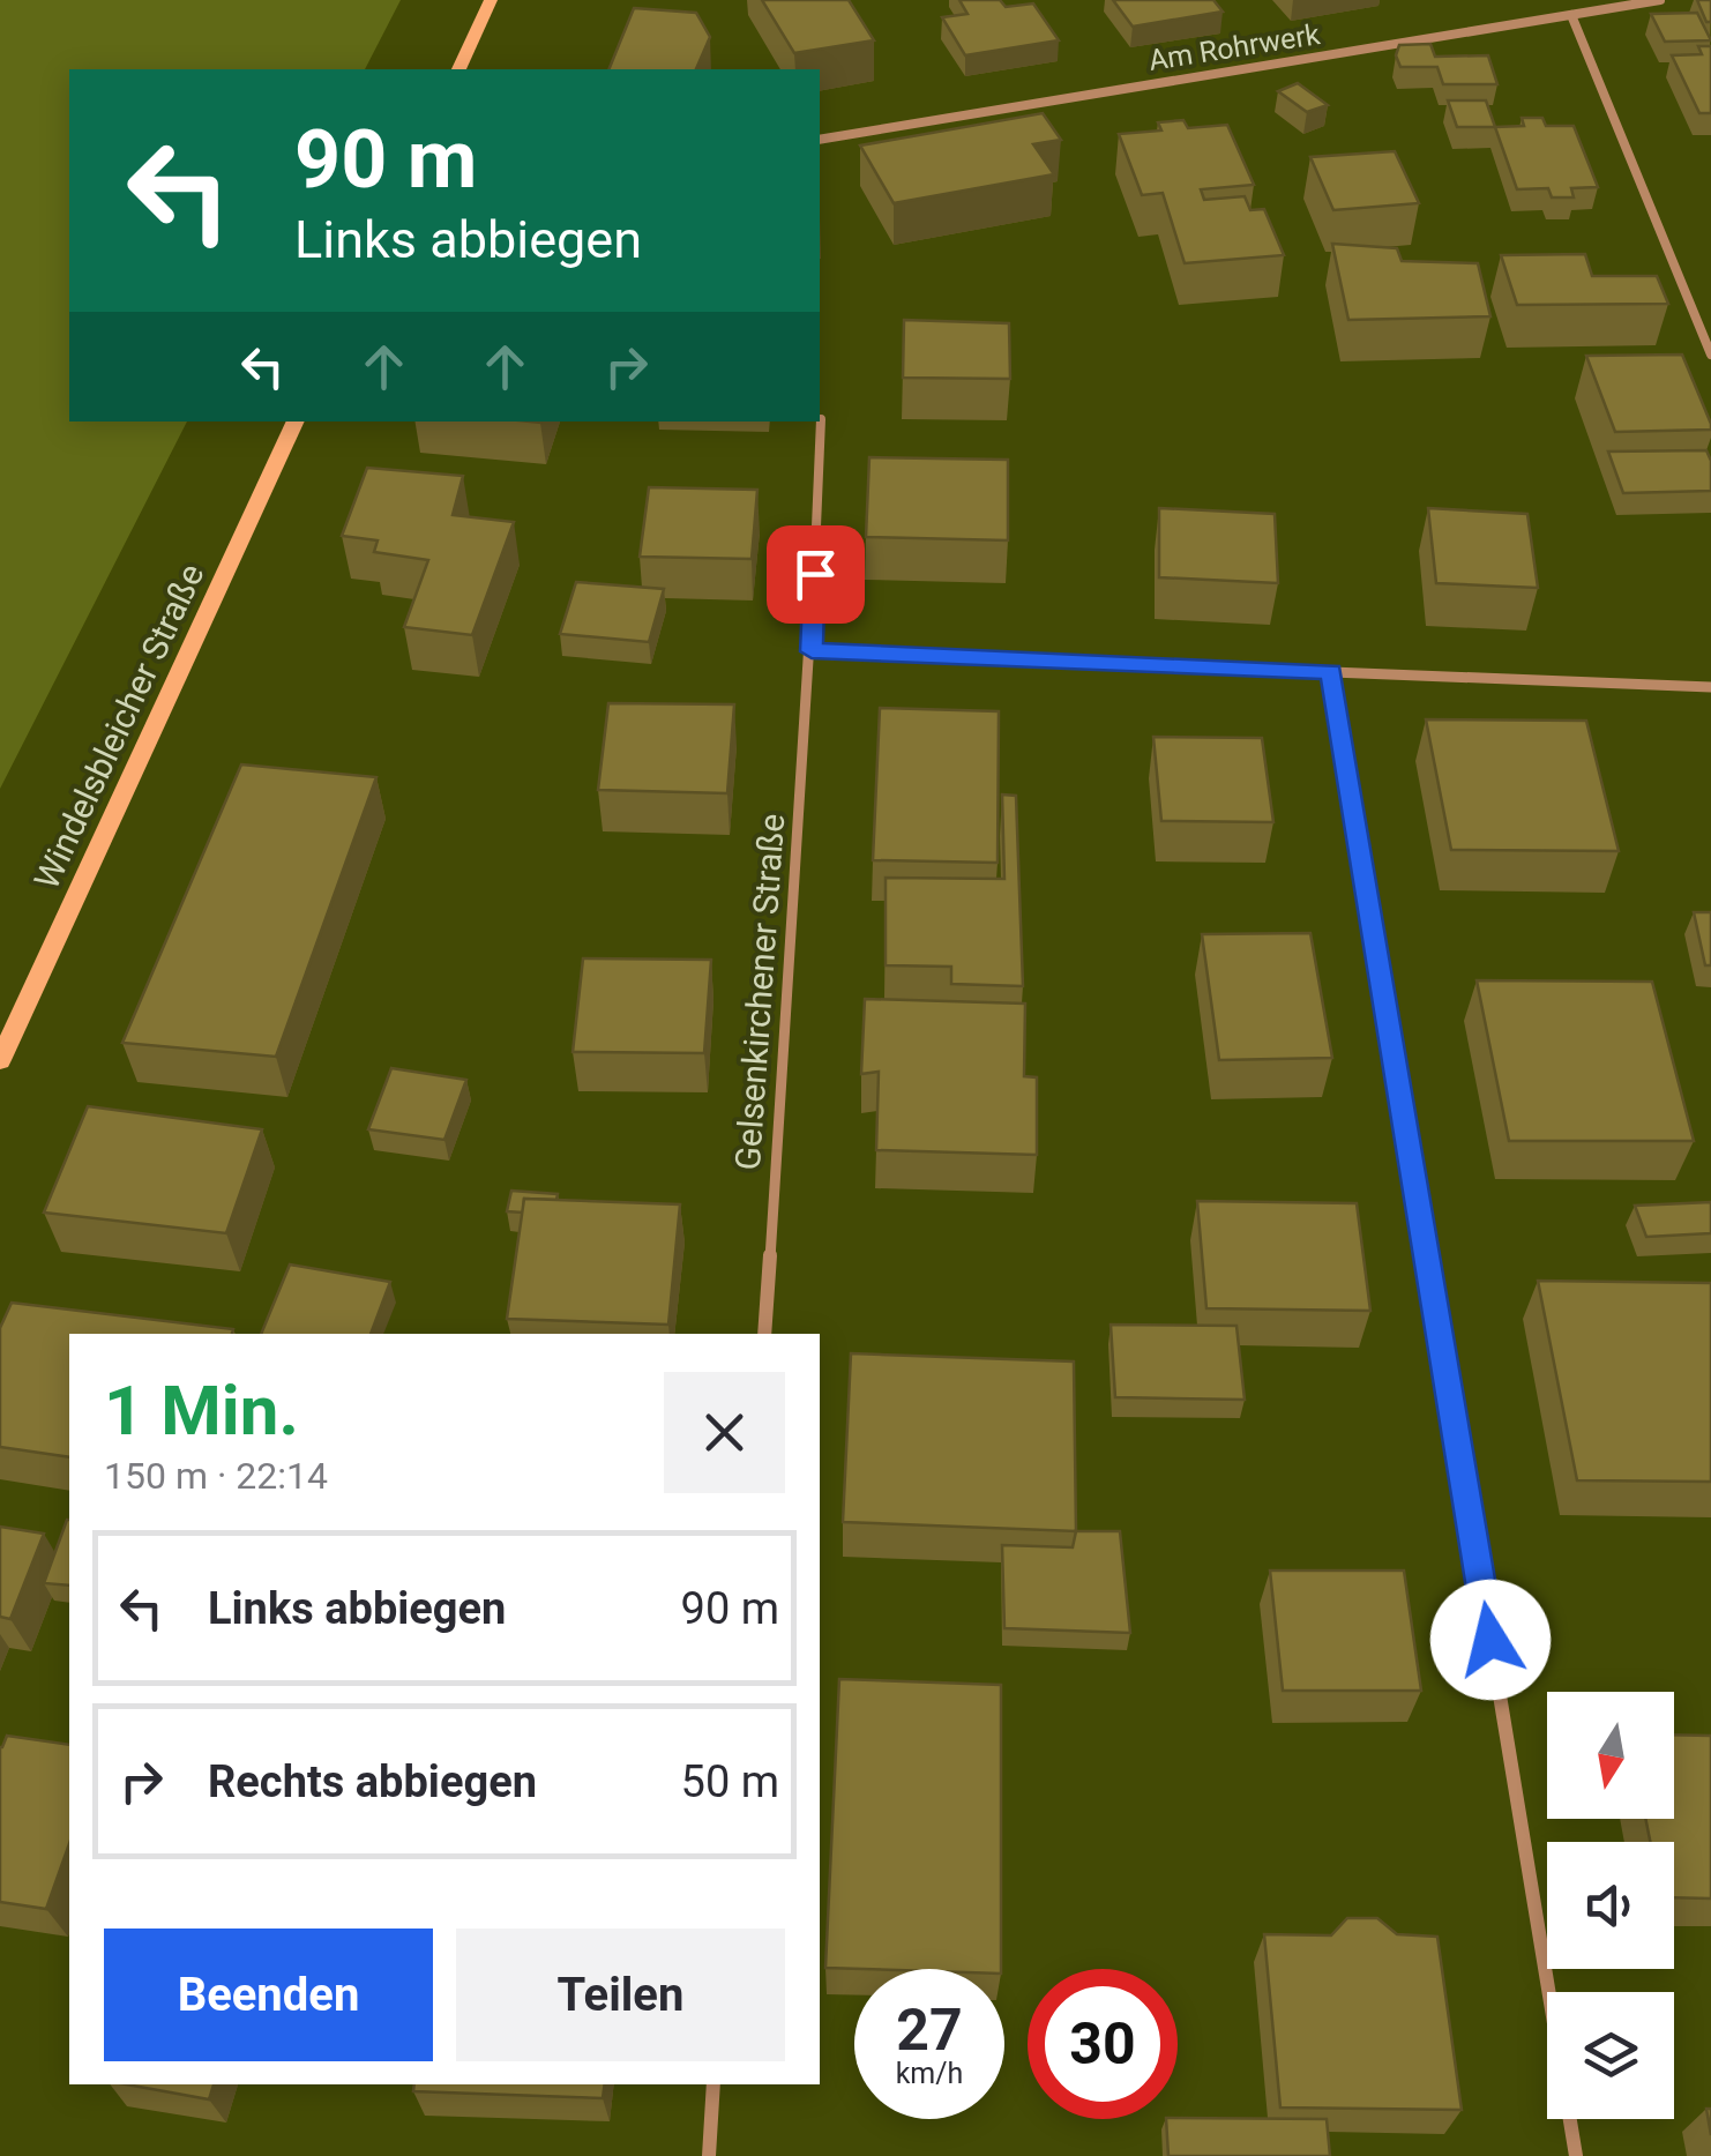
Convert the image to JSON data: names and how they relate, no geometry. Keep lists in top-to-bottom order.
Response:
{
  "streets": {
    "main road": ["Windelsbleicher Straße"],
    "street": ["Am Rohrwerk", "Gelsenkirchener Straße"]
  },
  "north": "bottom",
  "page": {
    "turn": ["90 m", "Links abbiegen"],
    "heading": ["1 Min.", "150 m · 22:14"],
    "list": [
      {
        "name": "Links abbiegen",
        "value": "90 m"
      },
      {
        "name": "Rechts abbiegen",
        "value": "50 m"
      }
    ],
    "buttons": ["Beenden", "Teilen"],
    "speed": "27 km/h",
    "limit": "30"
  }
}
